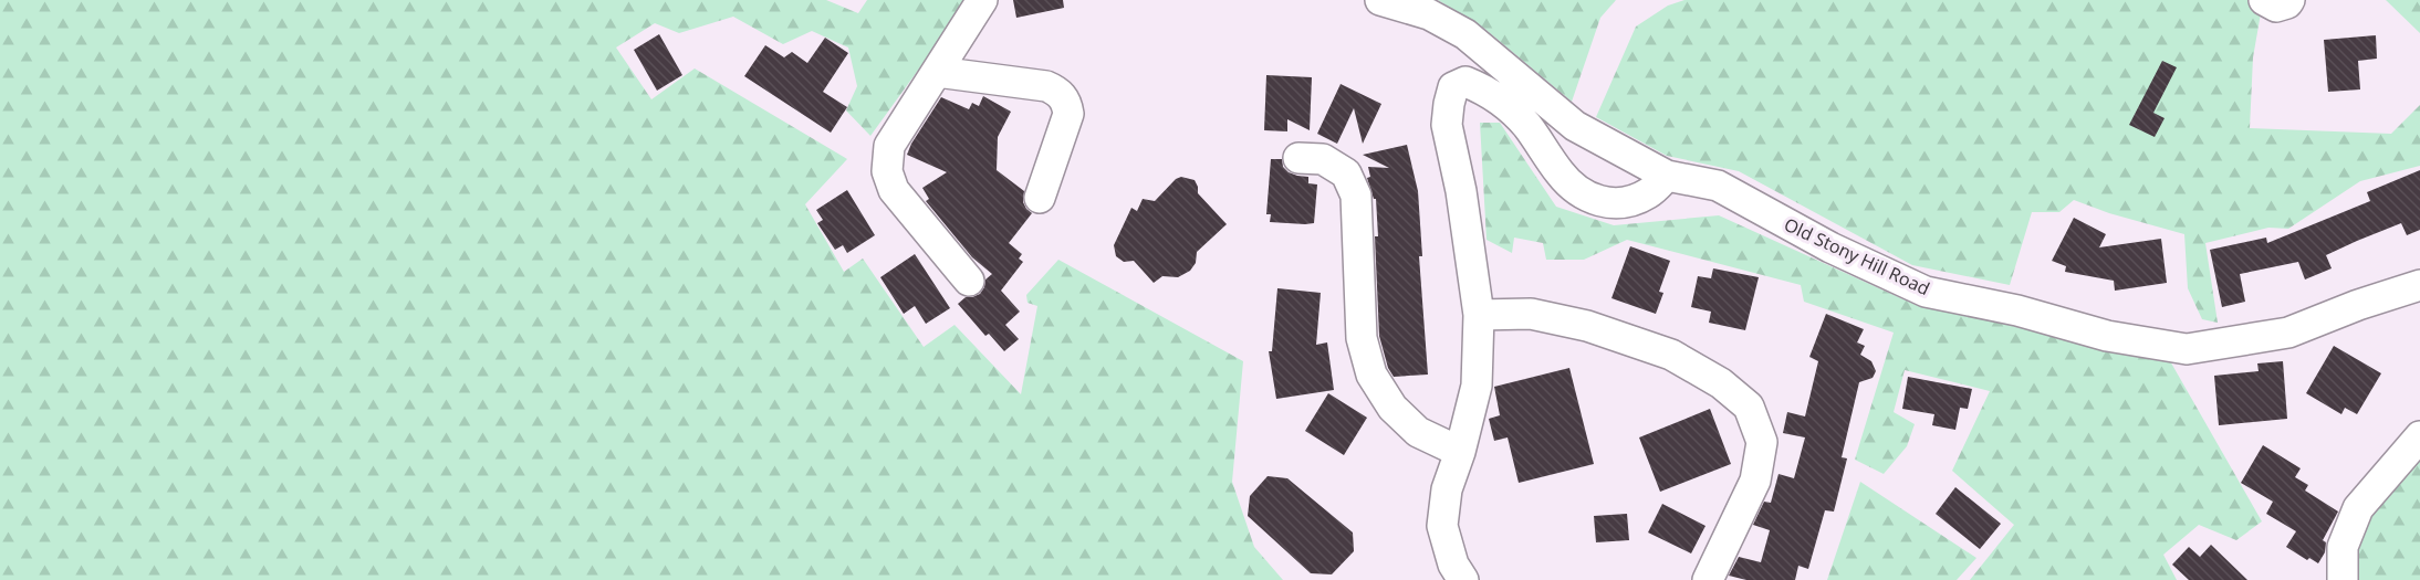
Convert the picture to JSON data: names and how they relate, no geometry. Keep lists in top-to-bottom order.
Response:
{
  "streets": {
    "street": ["Old Stony Hill Road"]
  }
}
